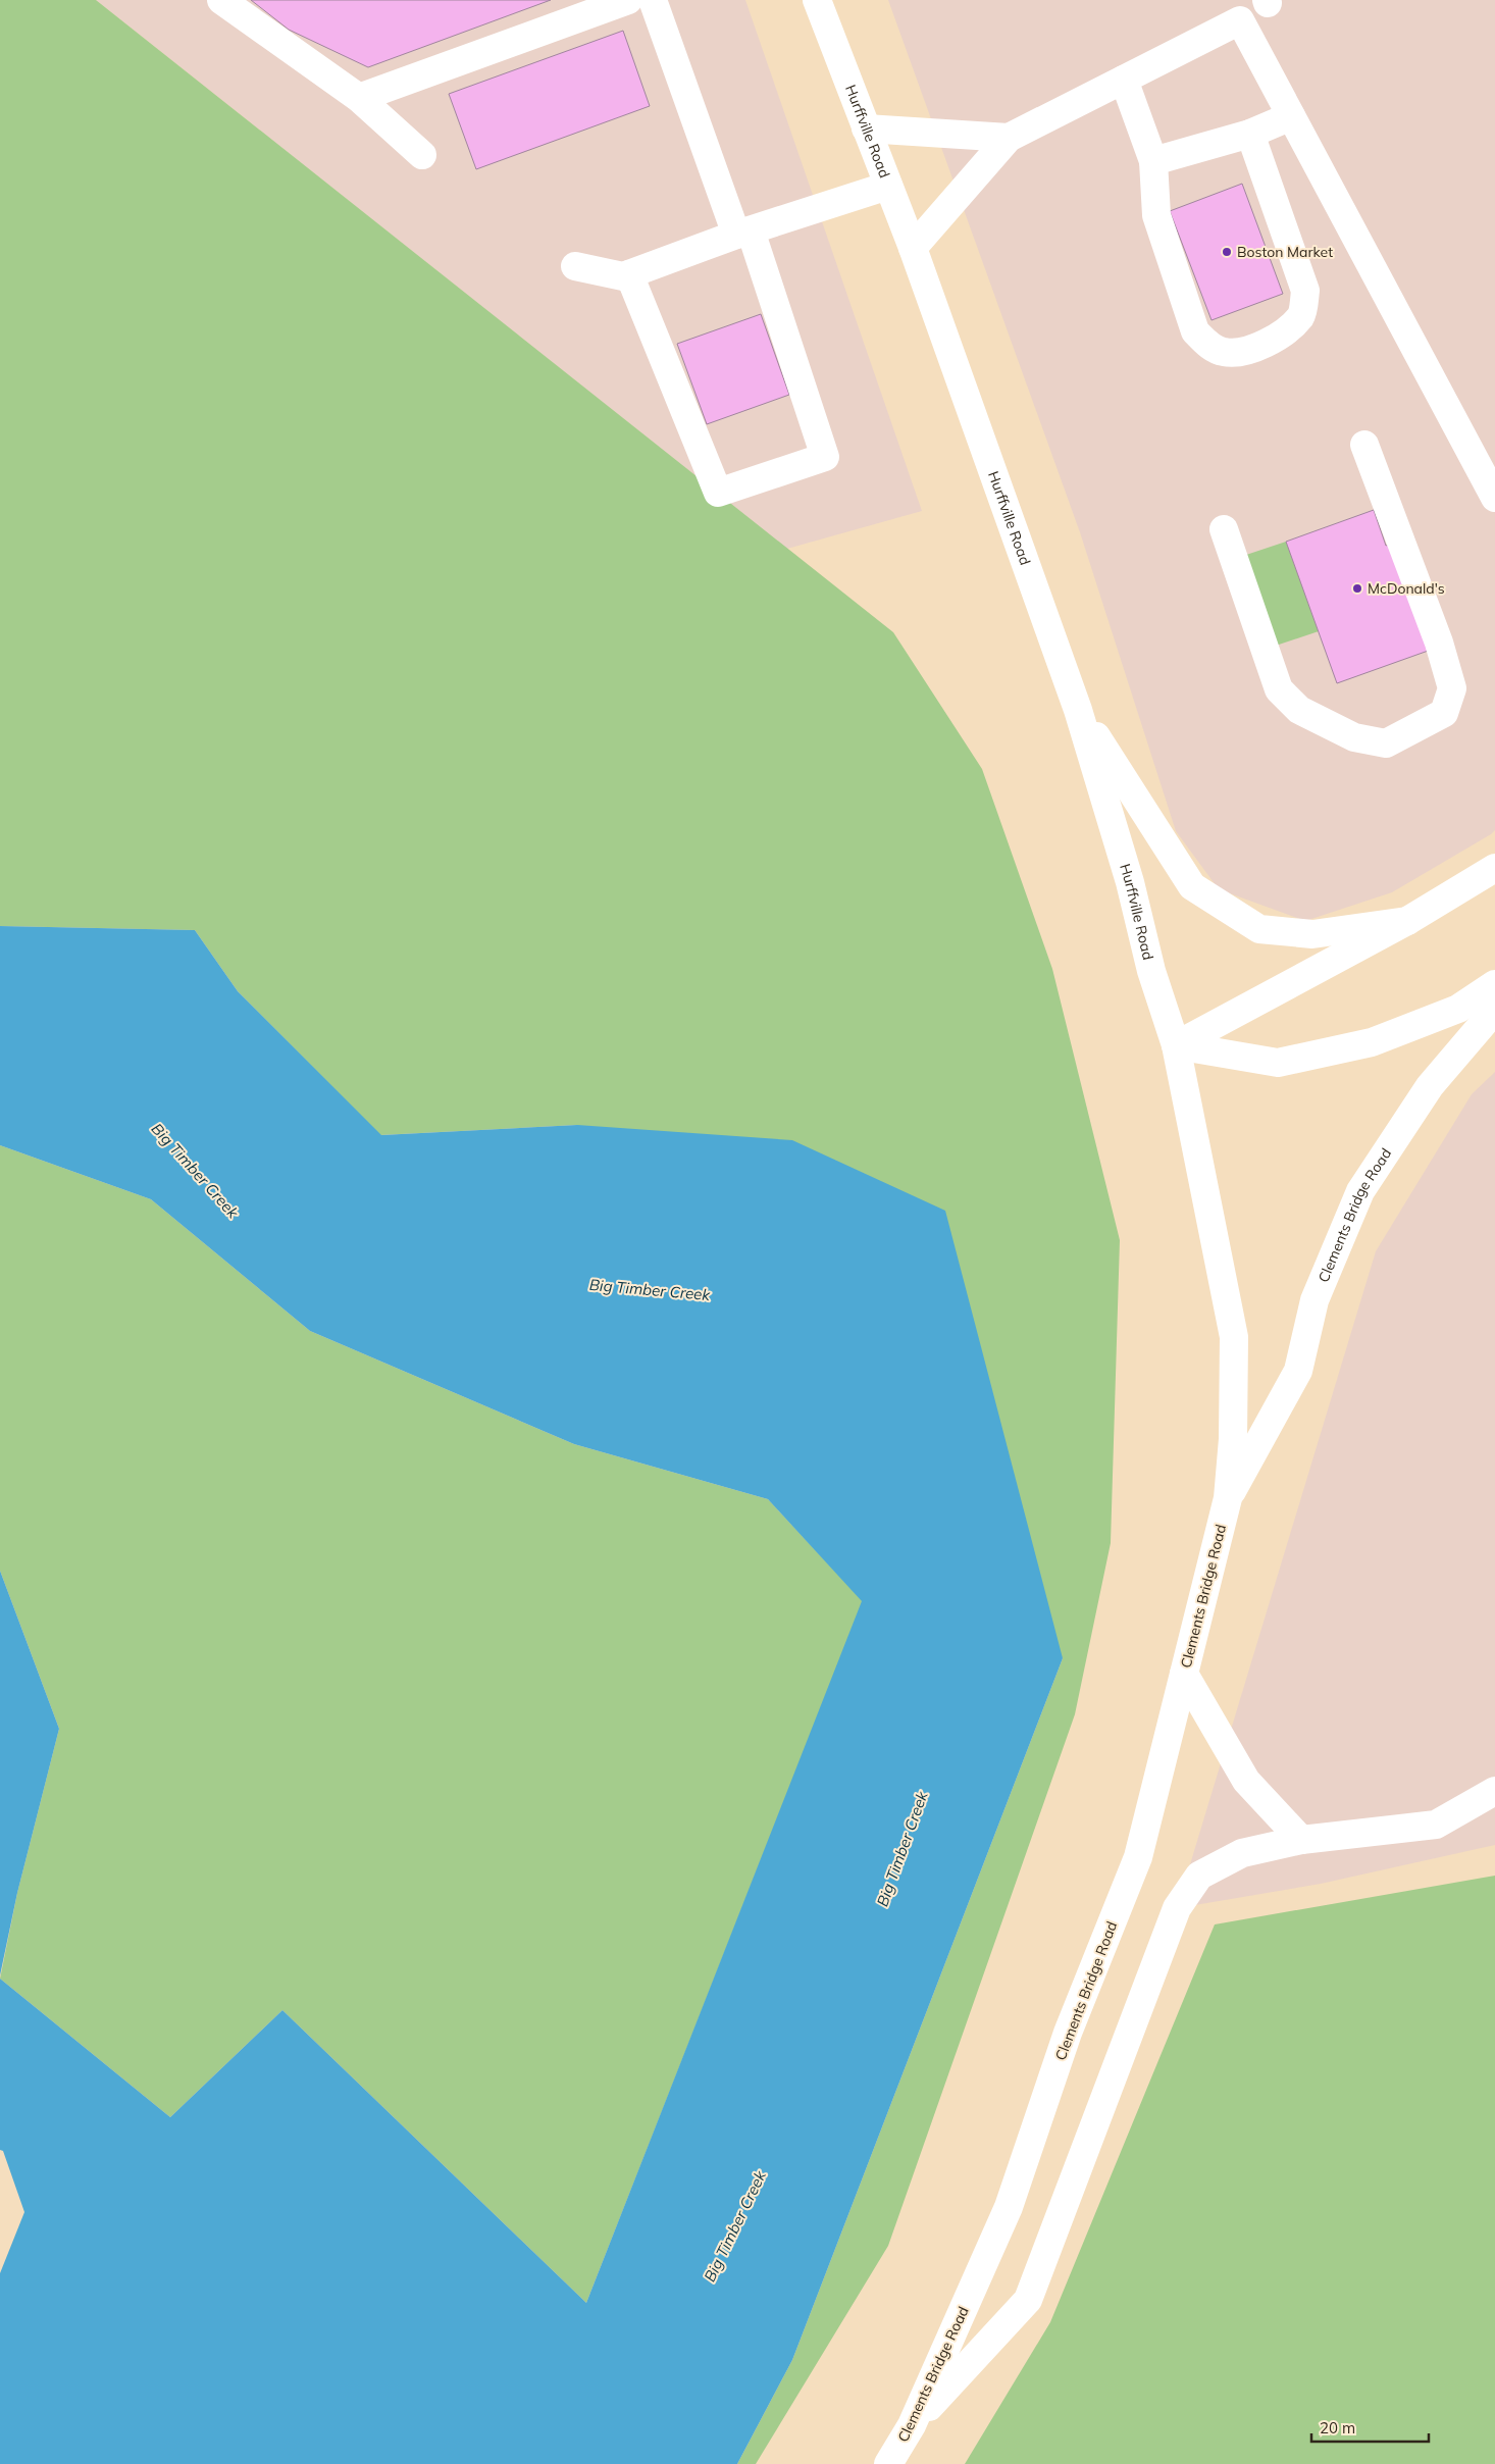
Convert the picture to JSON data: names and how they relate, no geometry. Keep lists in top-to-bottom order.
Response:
{
  "streets": {
    "main road": ["Hurffville Road", "Clements Bridge Road"]
  },
  "crossings": [
    ["Hurffville Road", "Clements Bridge Road"]
  ],
  "water": ["Big Timber Creek"],
  "places": ["Boston Market", "McDonald's"],
  "scale_bar": "20 m"
}
